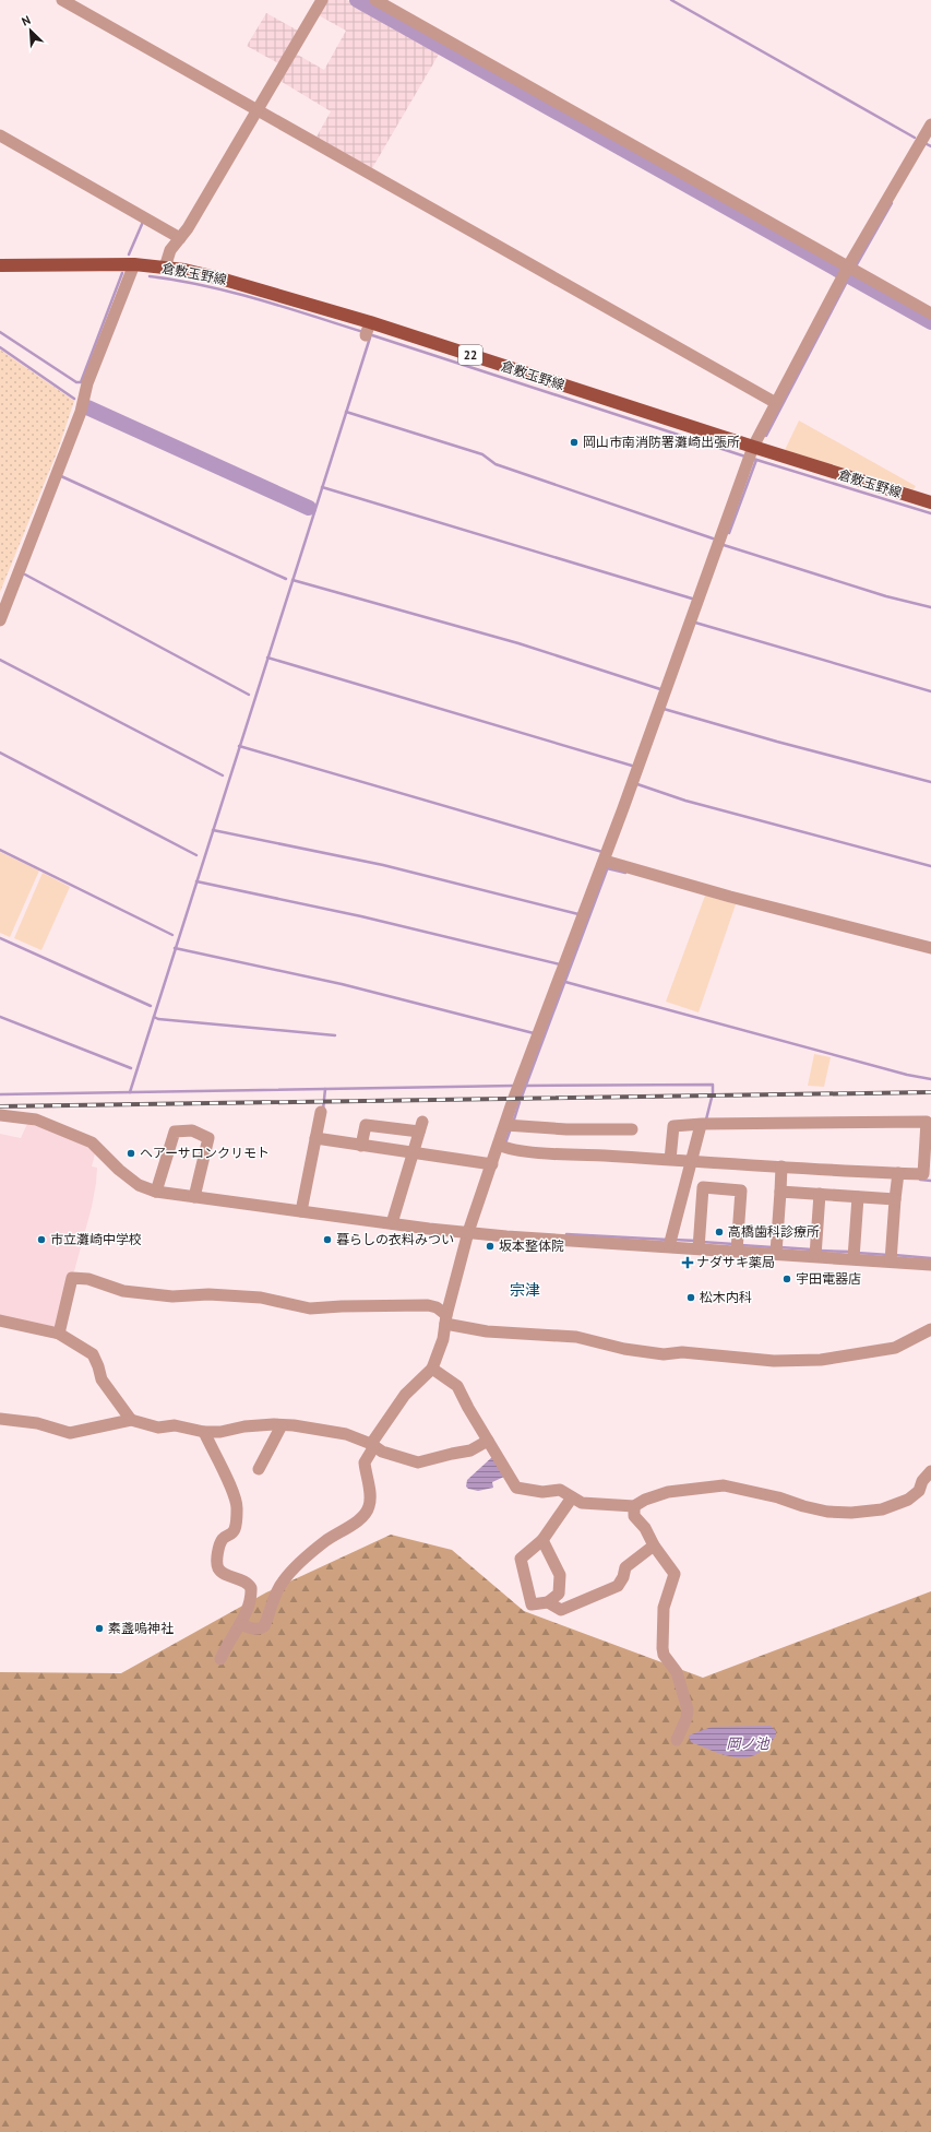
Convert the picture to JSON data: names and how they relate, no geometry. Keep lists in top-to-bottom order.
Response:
{
  "streets": {
    "main road": ["倉敷玉野線", "22"]
  },
  "districts": ["宗津"],
  "water": ["岡ノ池"],
  "places": {
    "other": [
      "岡山市南消防署灘崎出張所",
      "ヘアーサロンクリモト",
      "高橋歯科診療所",
      "市立灘崎中学校",
      "暮らしの衣料みつい",
      "坂本整体院",
      "宇田電器店",
      "松木内科",
      "素盞嗚神社"
    ],
    "health": ["ナダサキ薬局"]
  },
  "north": "top left"
}
